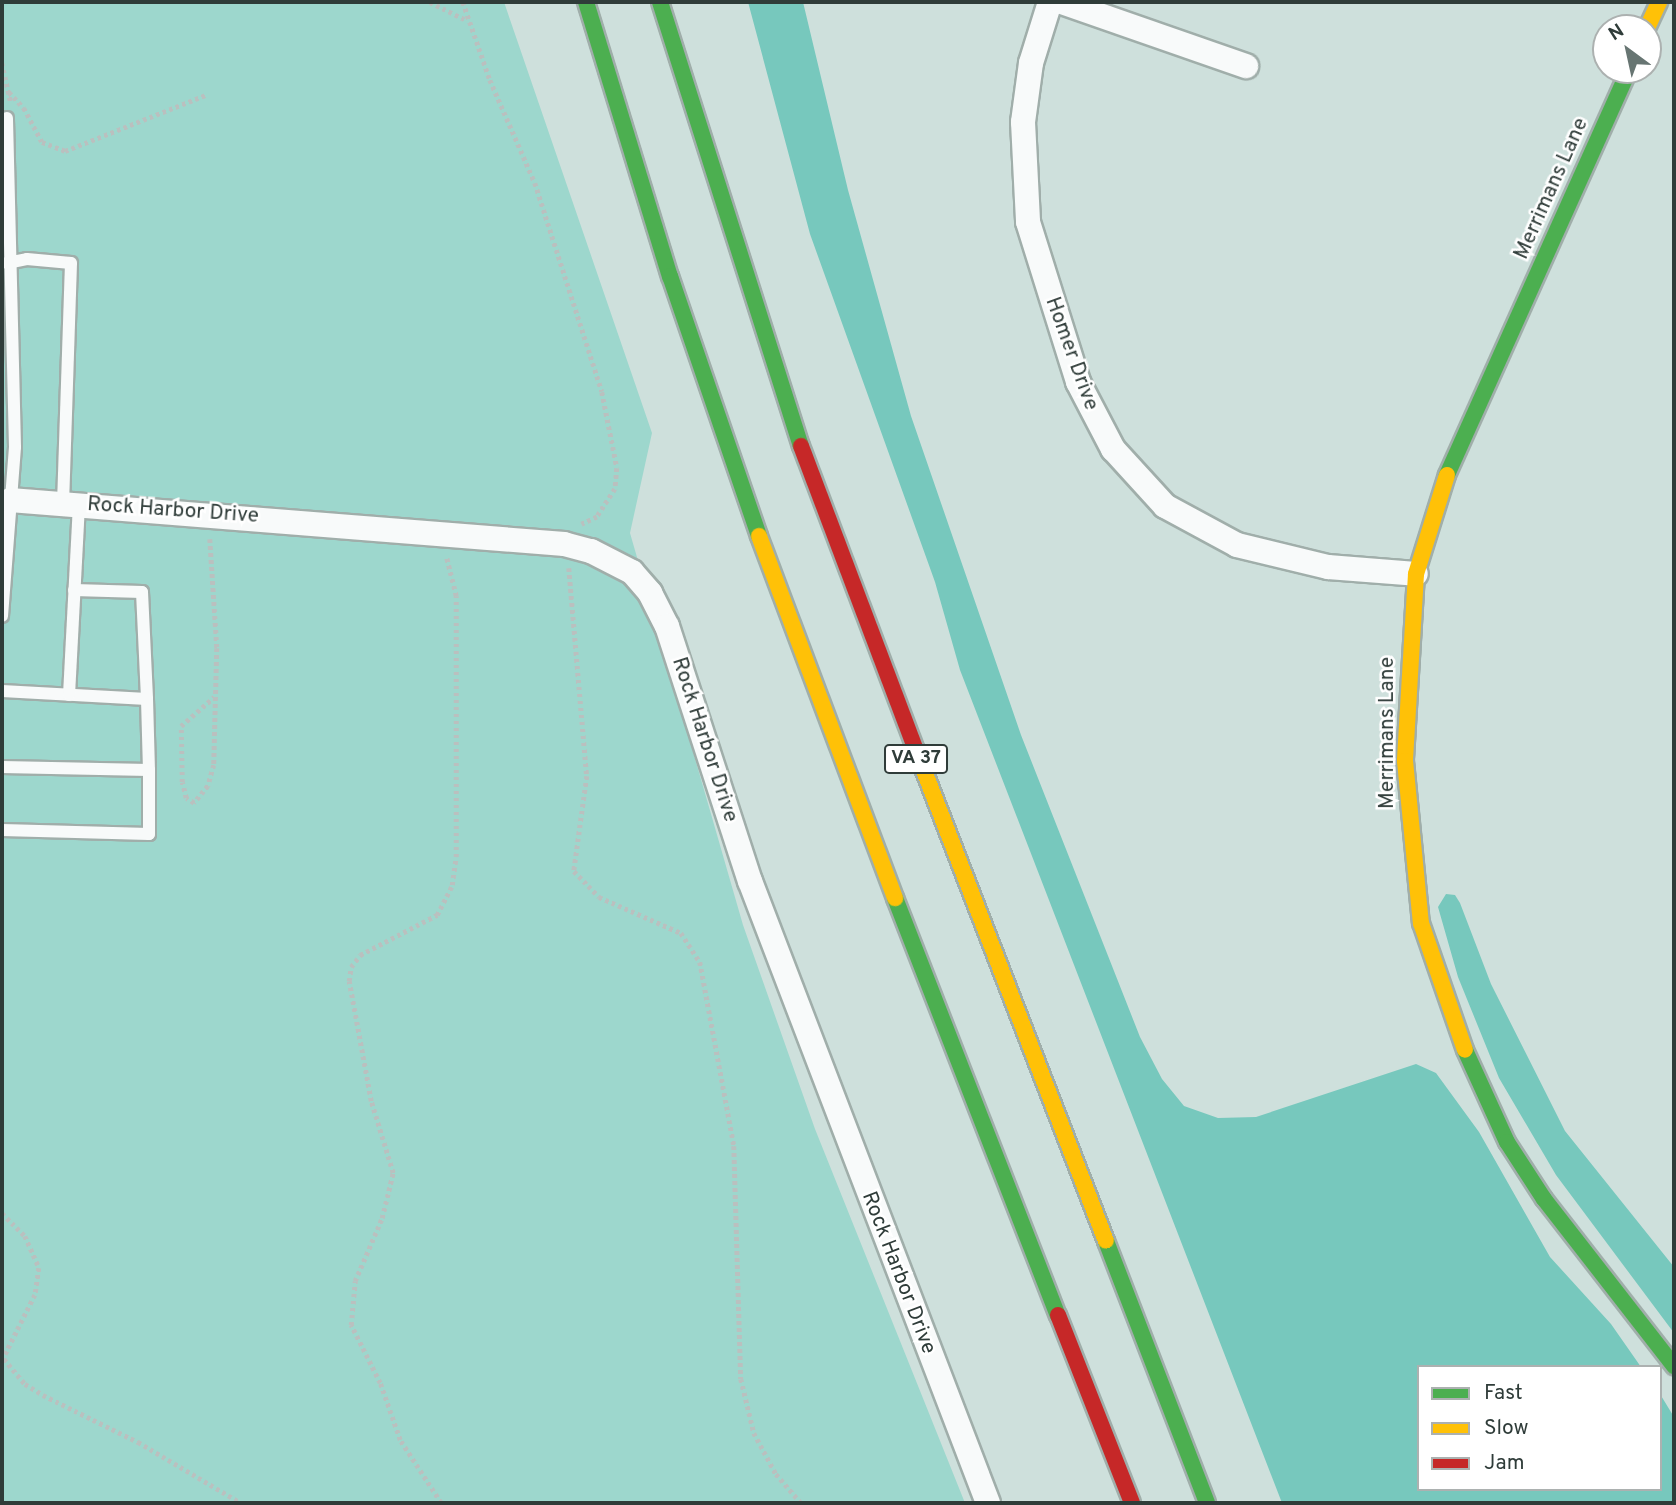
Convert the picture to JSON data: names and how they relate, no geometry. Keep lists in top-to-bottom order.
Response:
{
  "streets": {
    "main road": ["Merrimans Lane", "VA 37"],
    "street": ["Homer Drive", "Rock Harbor Drive"]
  },
  "crossings": [
    ["Merrimans Lane", "Homer Drive"]
  ],
  "legend": ["Fast", "Slow", "Jam"],
  "north": "top left"
}
